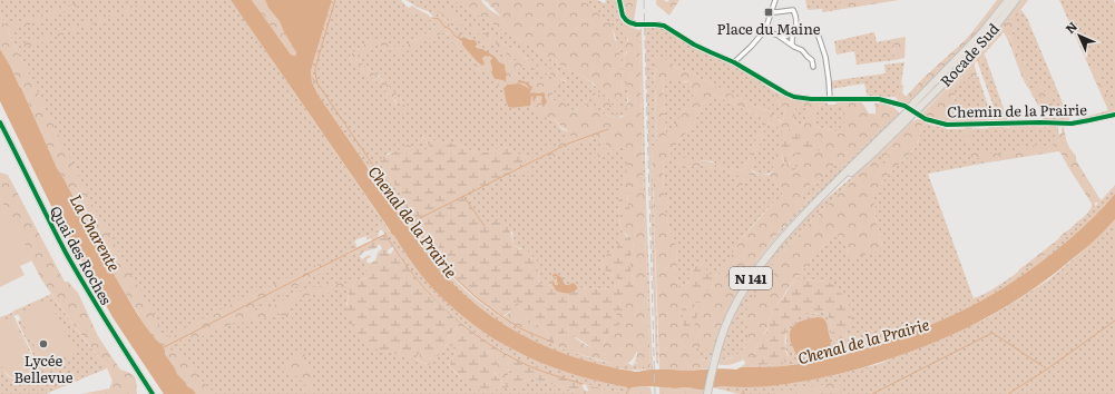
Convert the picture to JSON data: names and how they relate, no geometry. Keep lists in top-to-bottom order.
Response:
{
  "streets": {
    "highway": ["Rocade Sud", "N 141"],
    "street": ["Chemin de la Prairie", "Quai des Roches"]
  },
  "crossings": [
    ["Rocade Sud", "N 141"]
  ],
  "water": ["Chenal de la Prairie", "La Charente"],
  "places": {
    "transit": ["Place du Maine"],
    "other": ["Lycée Bellevue"]
  },
  "north": "top left"
}
